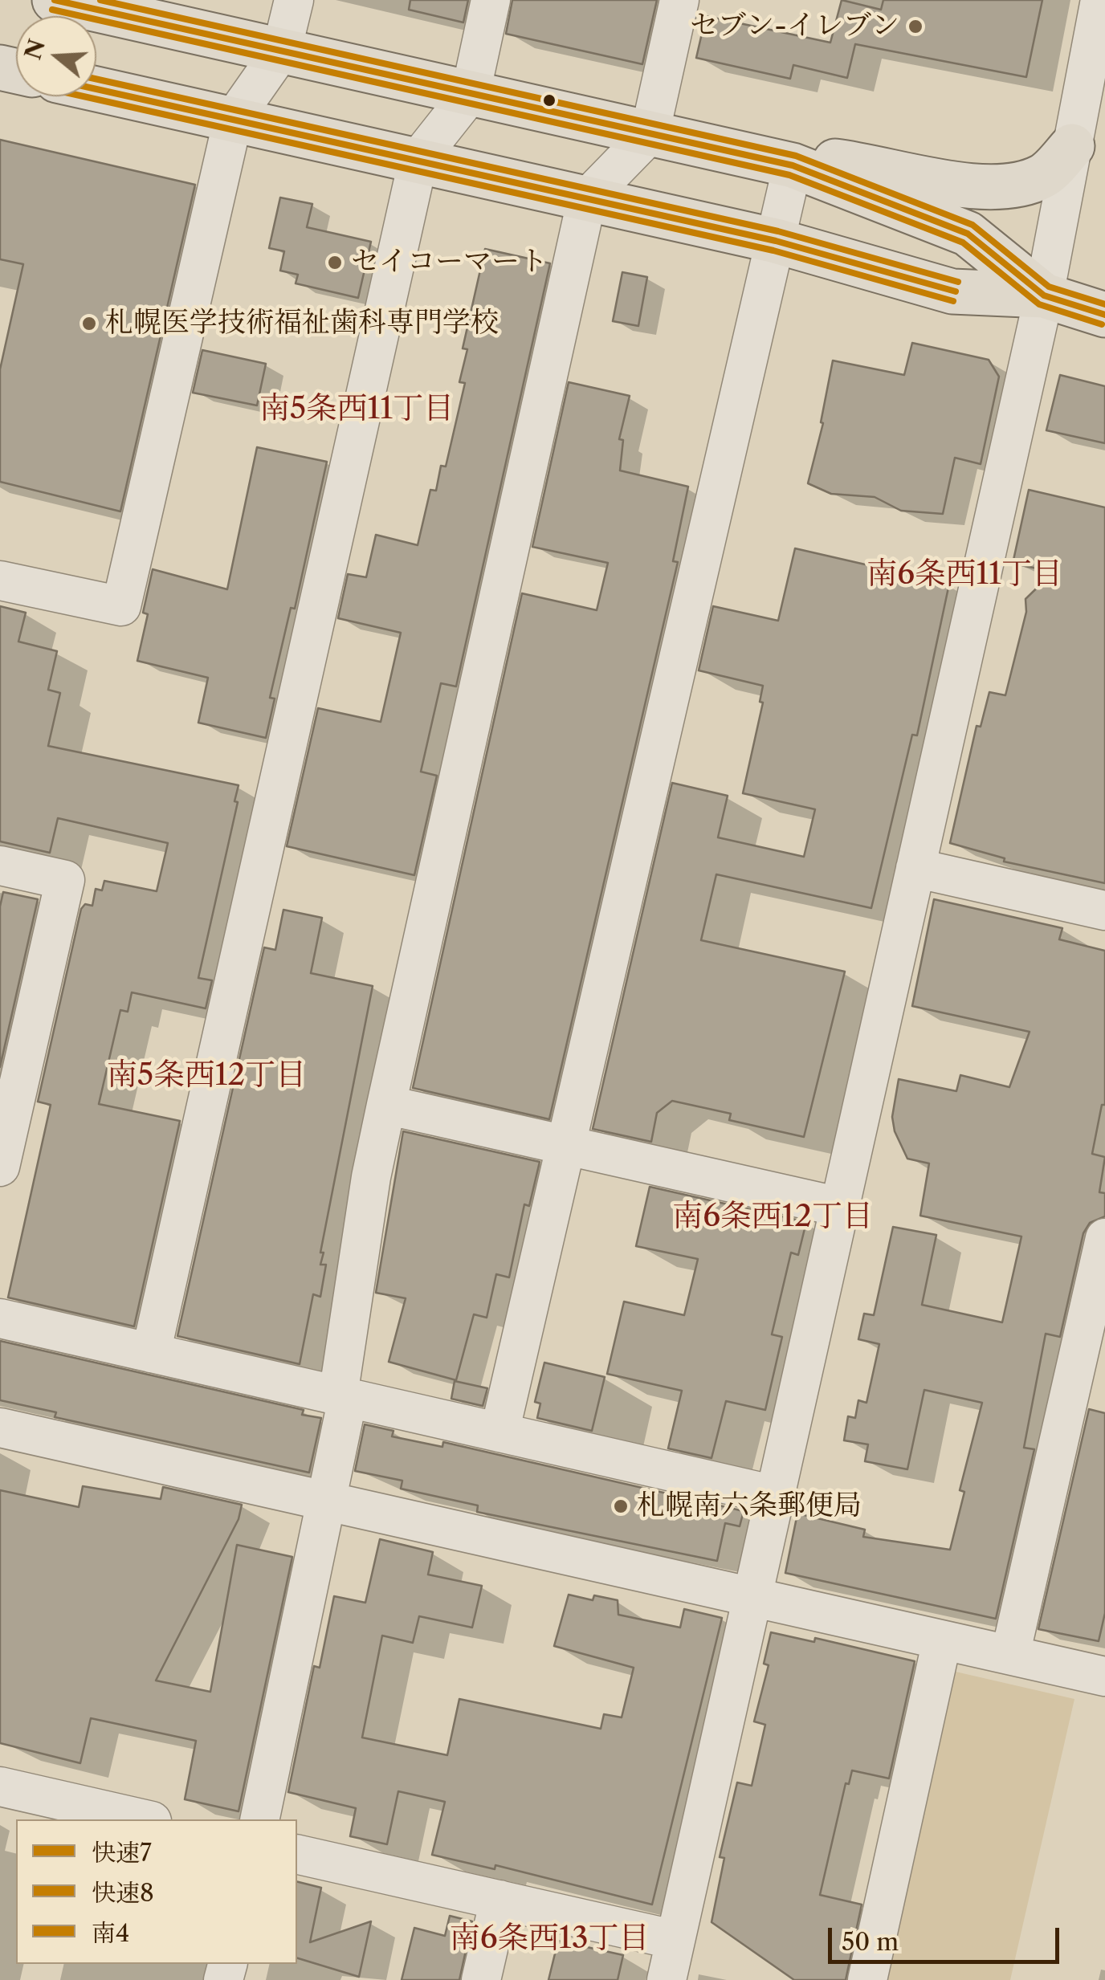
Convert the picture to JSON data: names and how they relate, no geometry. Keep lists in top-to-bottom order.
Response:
{
  "districts": [
    "南5条西11丁目",
    "南6条西11丁目",
    "南5条西12丁目",
    "南6条西12丁目",
    "南6条西13丁目"
  ],
  "places": [
    "セブン-イレブン",
    "セイコーマート",
    "札幌医学技術福祉歯科専門学校",
    "札幌南六条郵便局"
  ],
  "lines": ["transit line 快速7", "transit line 南4", "transit line 快速8"],
  "legend": ["快速7", "快速8", "南4"],
  "scale_bar": "50 m",
  "north": "left"
}
